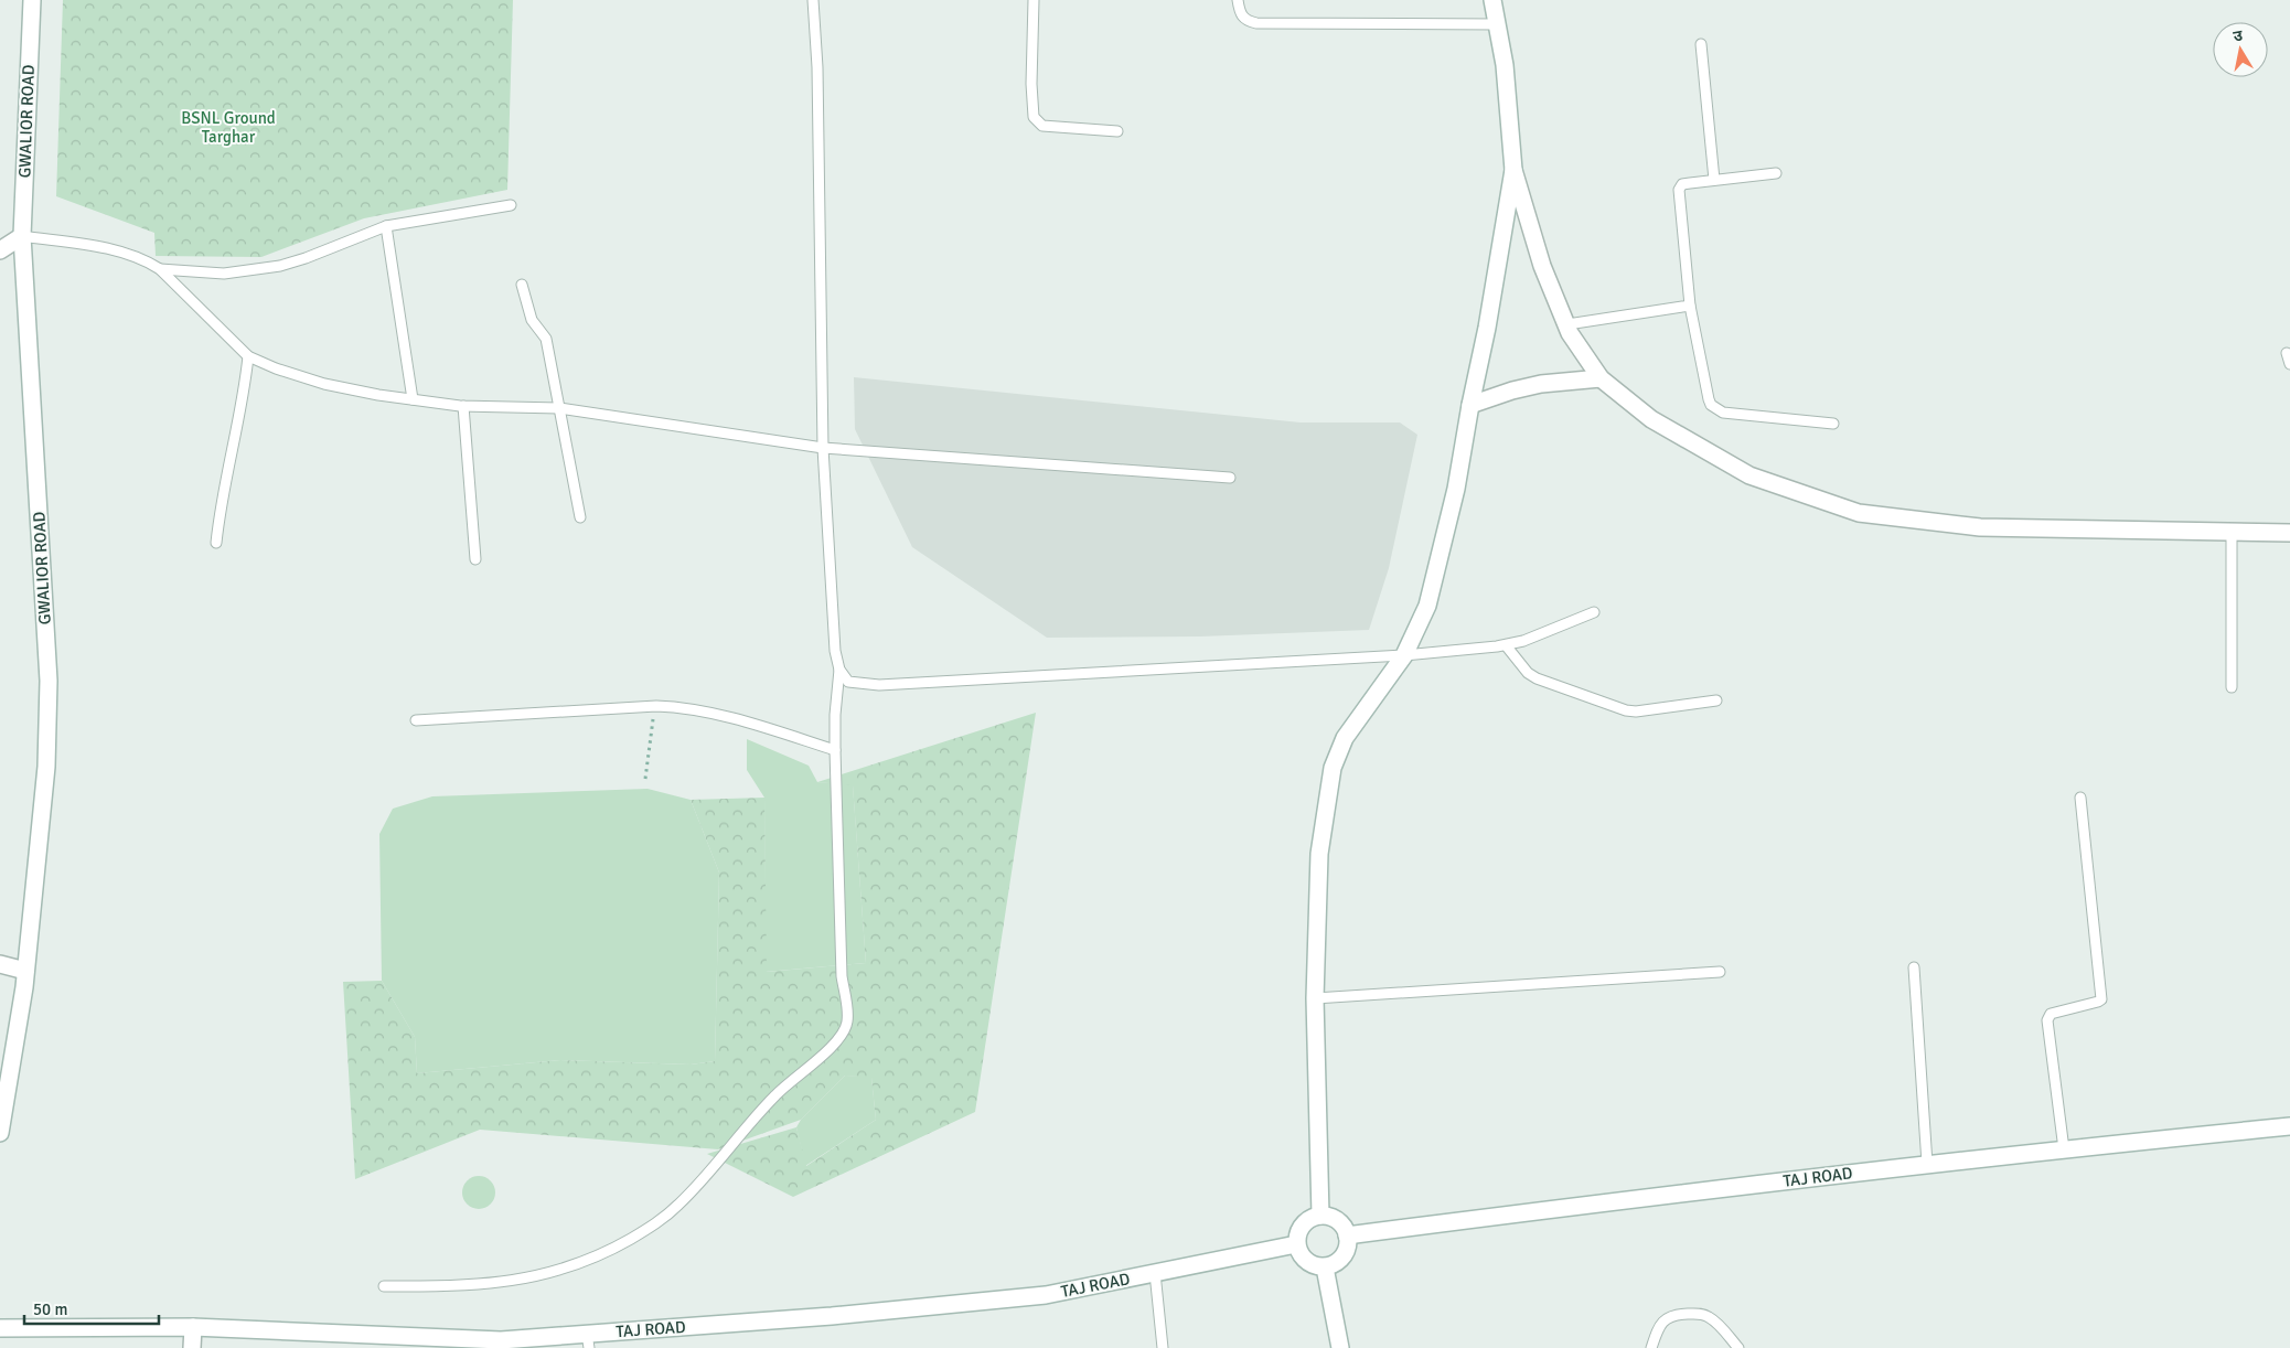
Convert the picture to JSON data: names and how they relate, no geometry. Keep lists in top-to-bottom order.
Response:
{
  "streets": {
    "main road": ["GWALIOR ROAD", "TAJ ROAD"]
  },
  "parks": ["BSNL Ground Targhar"],
  "scale_bar": "50 m",
  "north": "top"
}
